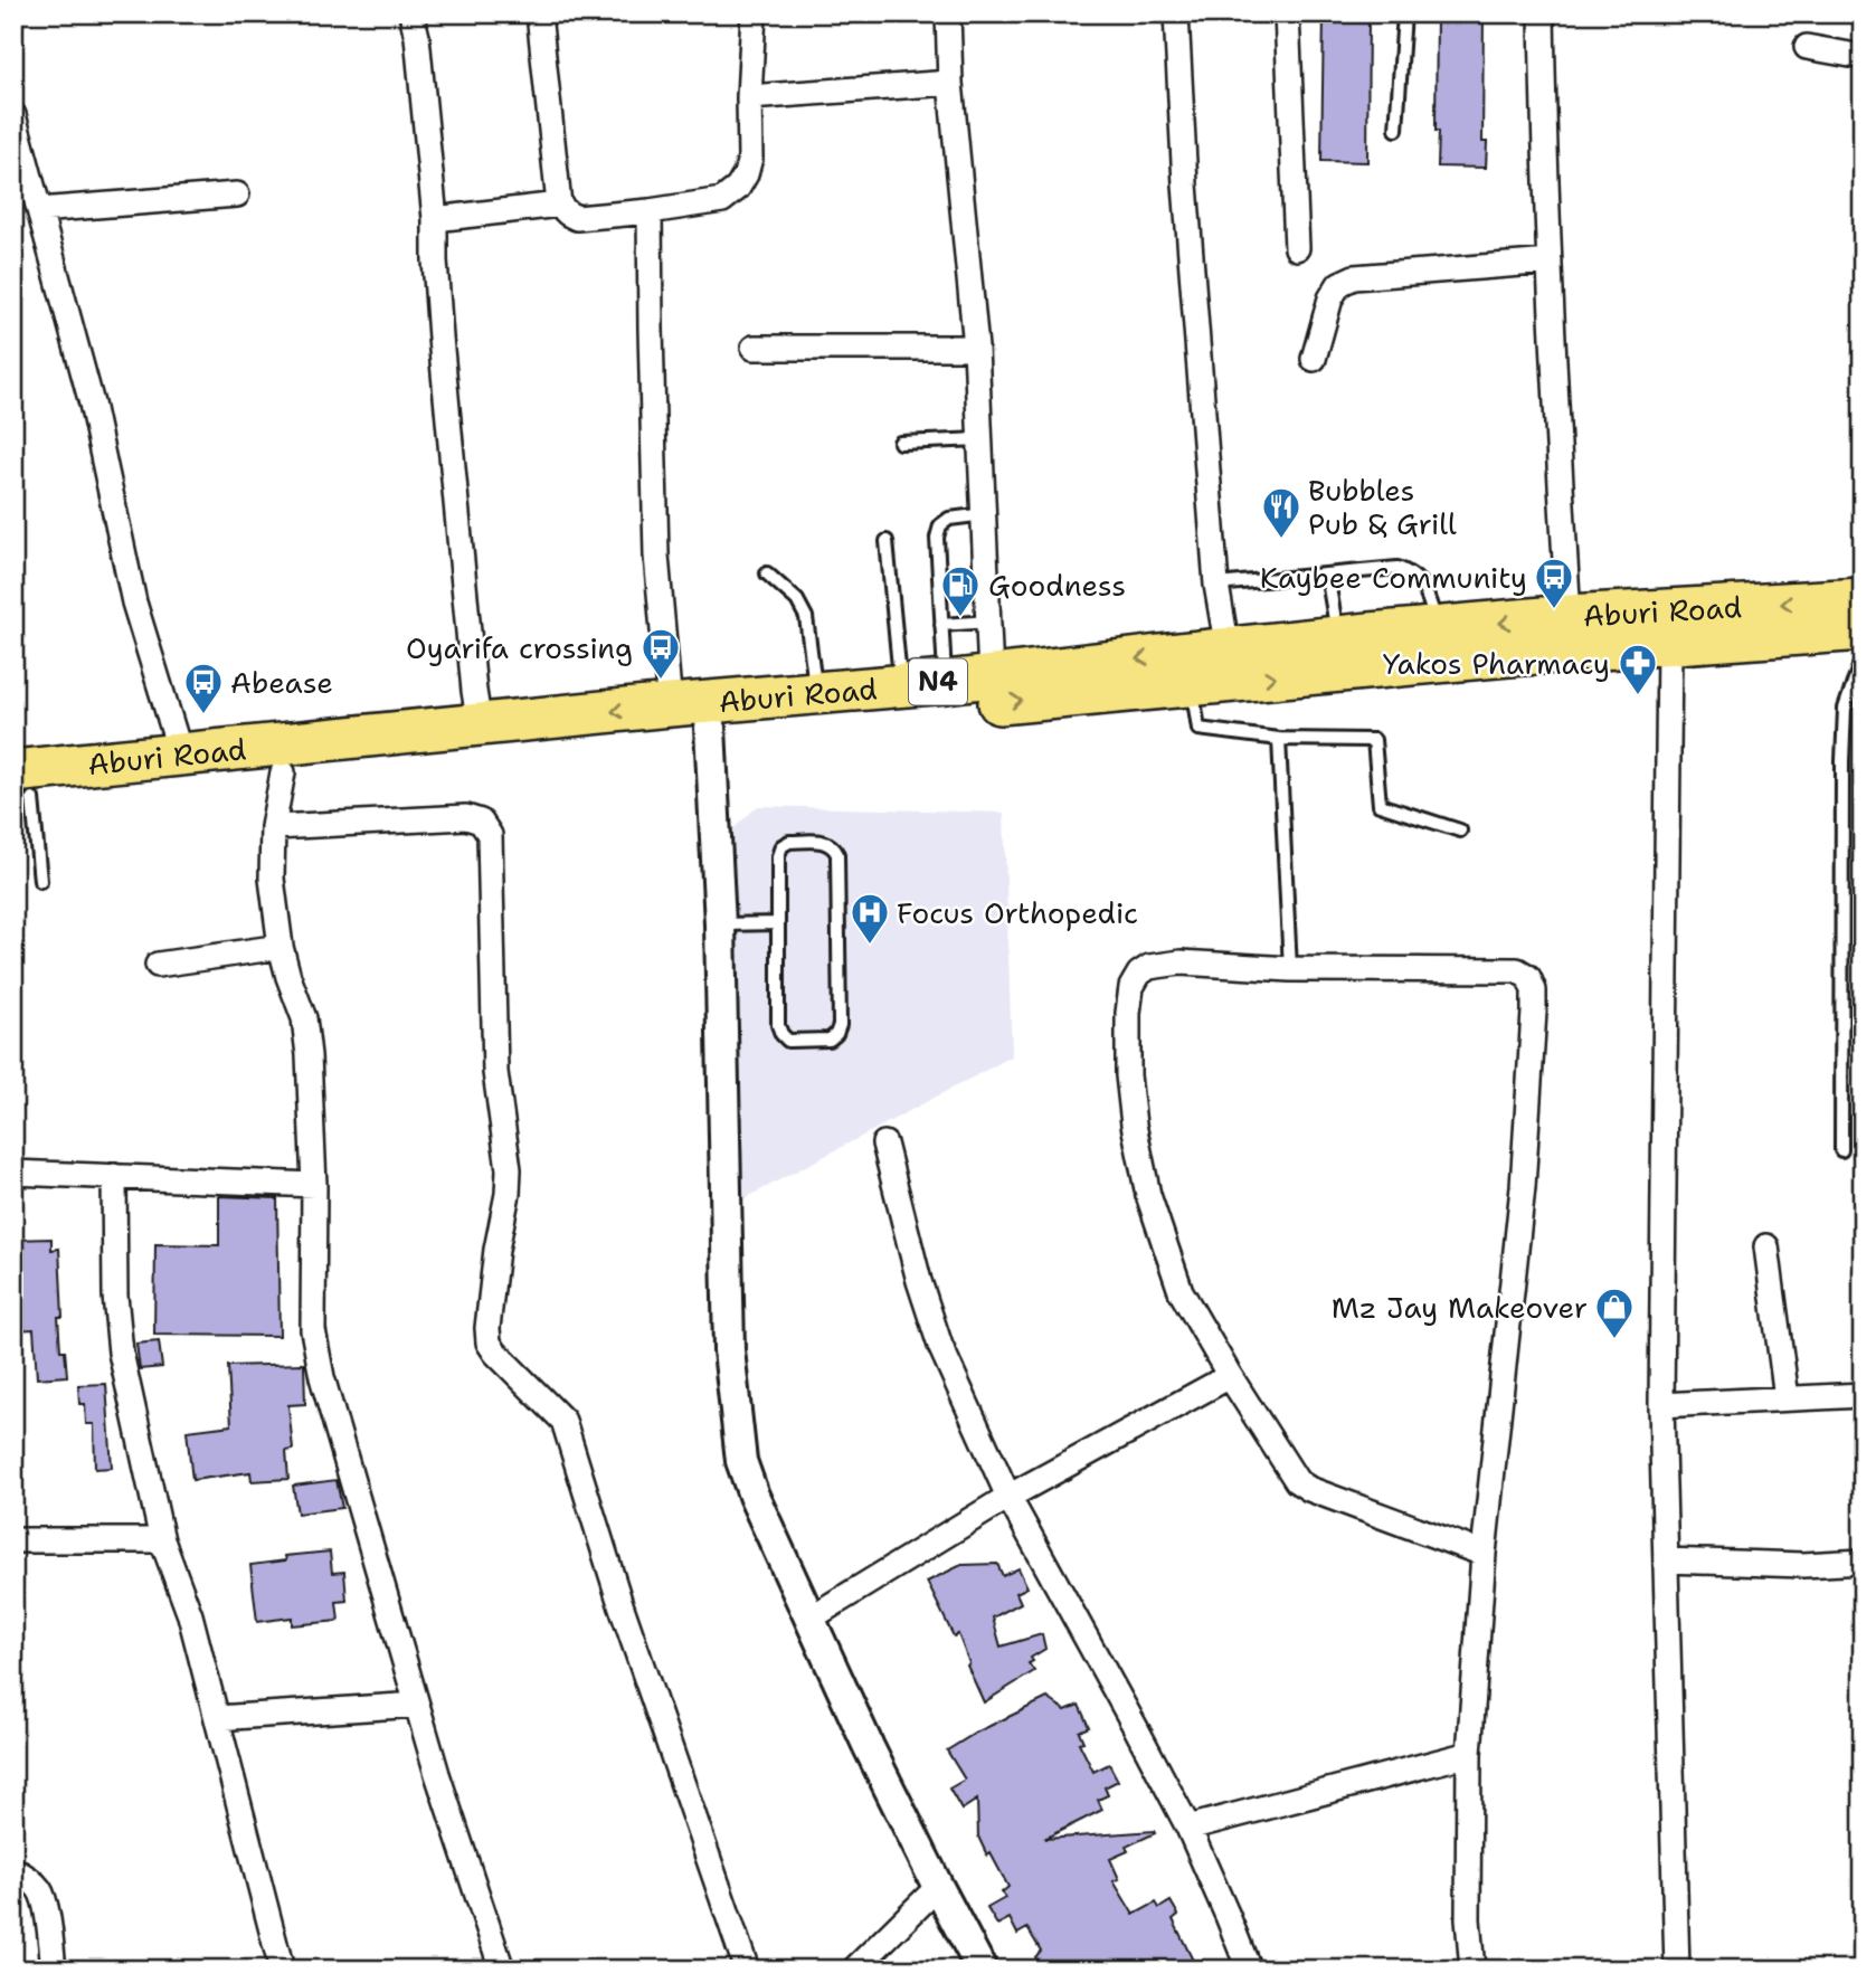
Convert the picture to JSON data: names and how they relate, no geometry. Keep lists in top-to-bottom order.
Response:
{
  "streets": {
    "highway": ["Aburi Road", "N4"]
  },
  "places": {
    "restaurant": ["Bubbles Pub & Grill"],
    "bus stop": ["Kaybee Community", "Oyarifa crossing", "Abease"],
    "fuel station": ["Goodness"],
    "pharmacy": ["Yakos Pharmacy"],
    "hospital": ["Focus Orthopedic"],
    "shop": ["Mz Jay Makeover"]
  }
}
